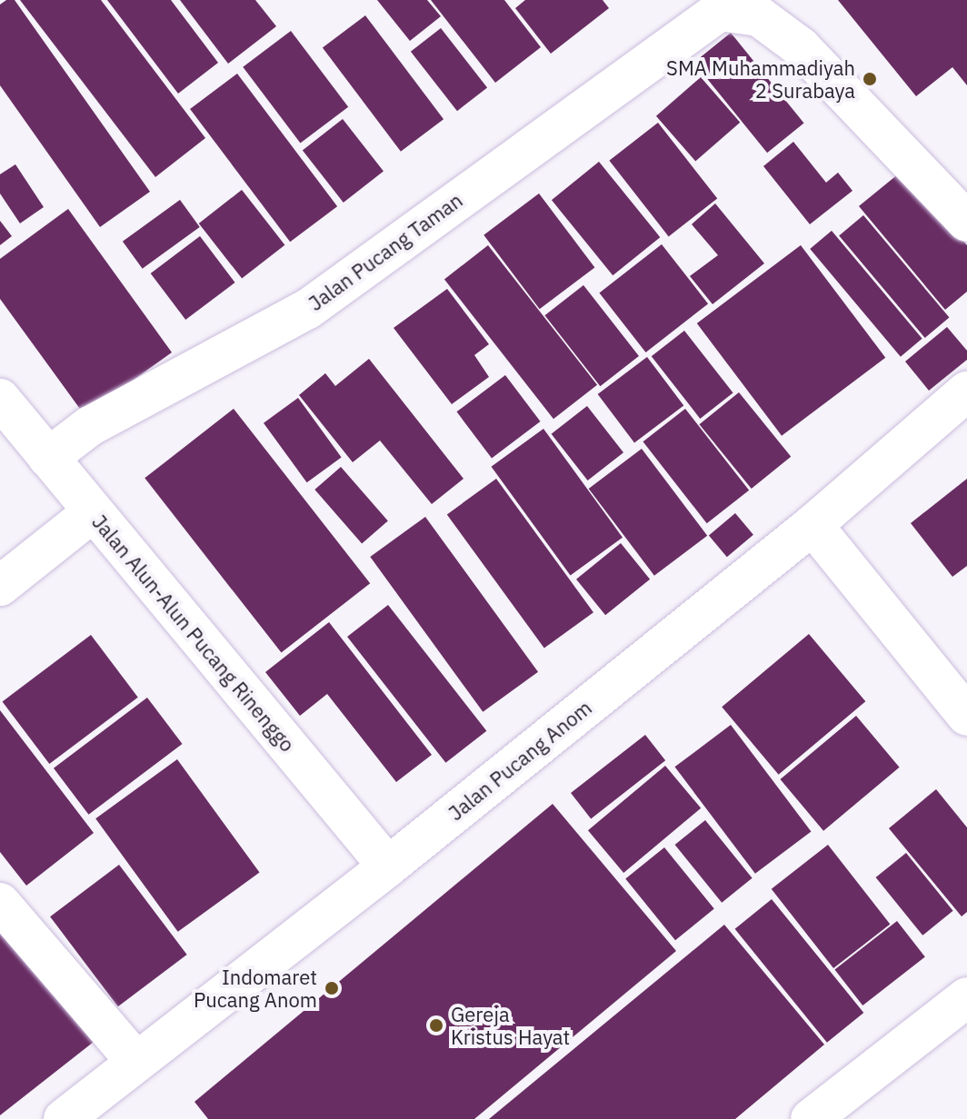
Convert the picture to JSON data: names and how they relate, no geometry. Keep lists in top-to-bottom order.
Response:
{
  "streets": {
    "street": ["Jalan Pucang Taman", "Jalan Alun-Alun Pucang Rinenggo", "Jalan Pucang Anom"]
  },
  "crossings": [
    ["Jalan Pucang Taman", "Jalan Alun-Alun Pucang Rinenggo"],
    ["Jalan Alun-Alun Pucang Rinenggo", "Jalan Pucang Anom"]
  ],
  "places": ["SMA Muhammadiyah 2 Surabaya", "Indomaret Pucang Anom", "Gereja Kristus Hayat"]
}
